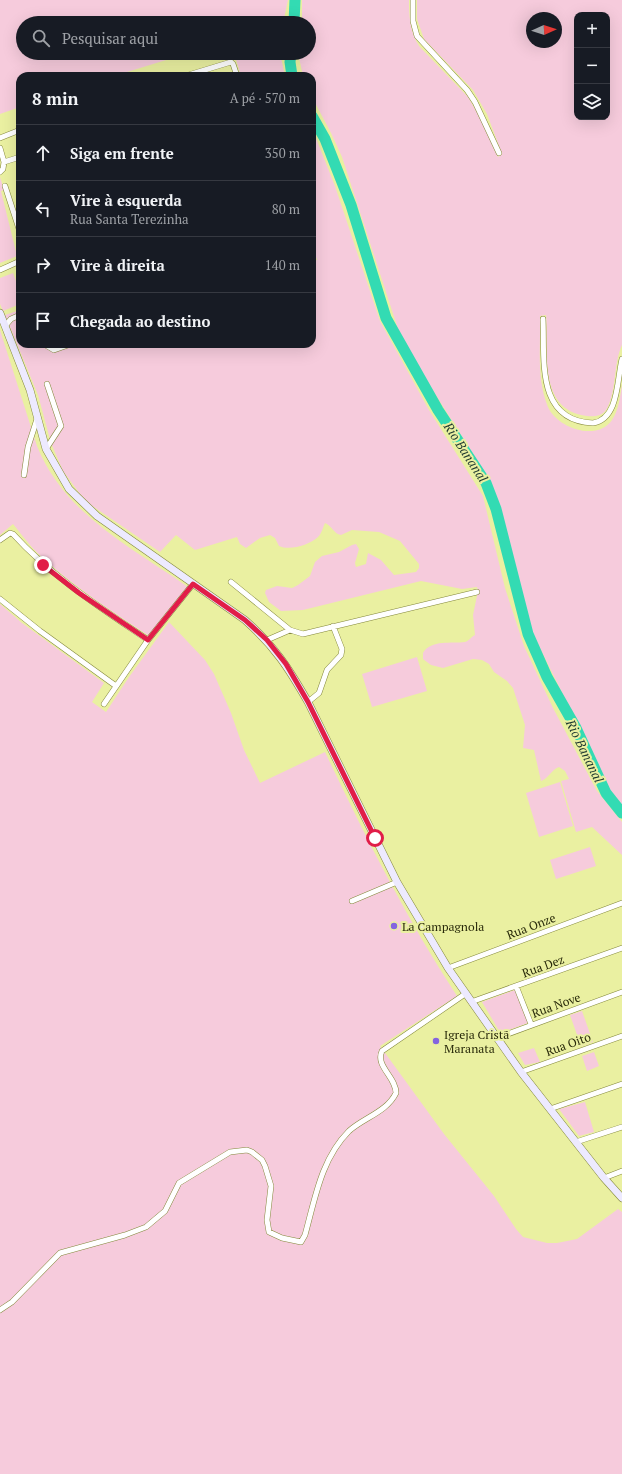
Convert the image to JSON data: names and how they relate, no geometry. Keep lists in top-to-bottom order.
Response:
{
  "streets": {
    "street": [
      "Rua Onze",
      "Rua Dez",
      "Rua Nove",
      "Rua Oito"
    ]
  },
  "water": ["Rio Bananal"],
  "places": ["La Campagnola", "Igreja Cristã Maranata"],
  "north": "right",
  "page": {
    "map_buttons": ["+", "−"],
    "search": "Pesquisar aqui",
    "heading": ["8 min", "A pé · 570 m"],
    "list": [
      ["Siga em frente", "350 m"],
      ["Vire à esquerda", "Rua Santa Terezinha", "80 m"],
      ["Vire à direita", "140 m"],
      "Chegada ao destino"
    ]
  }
}
